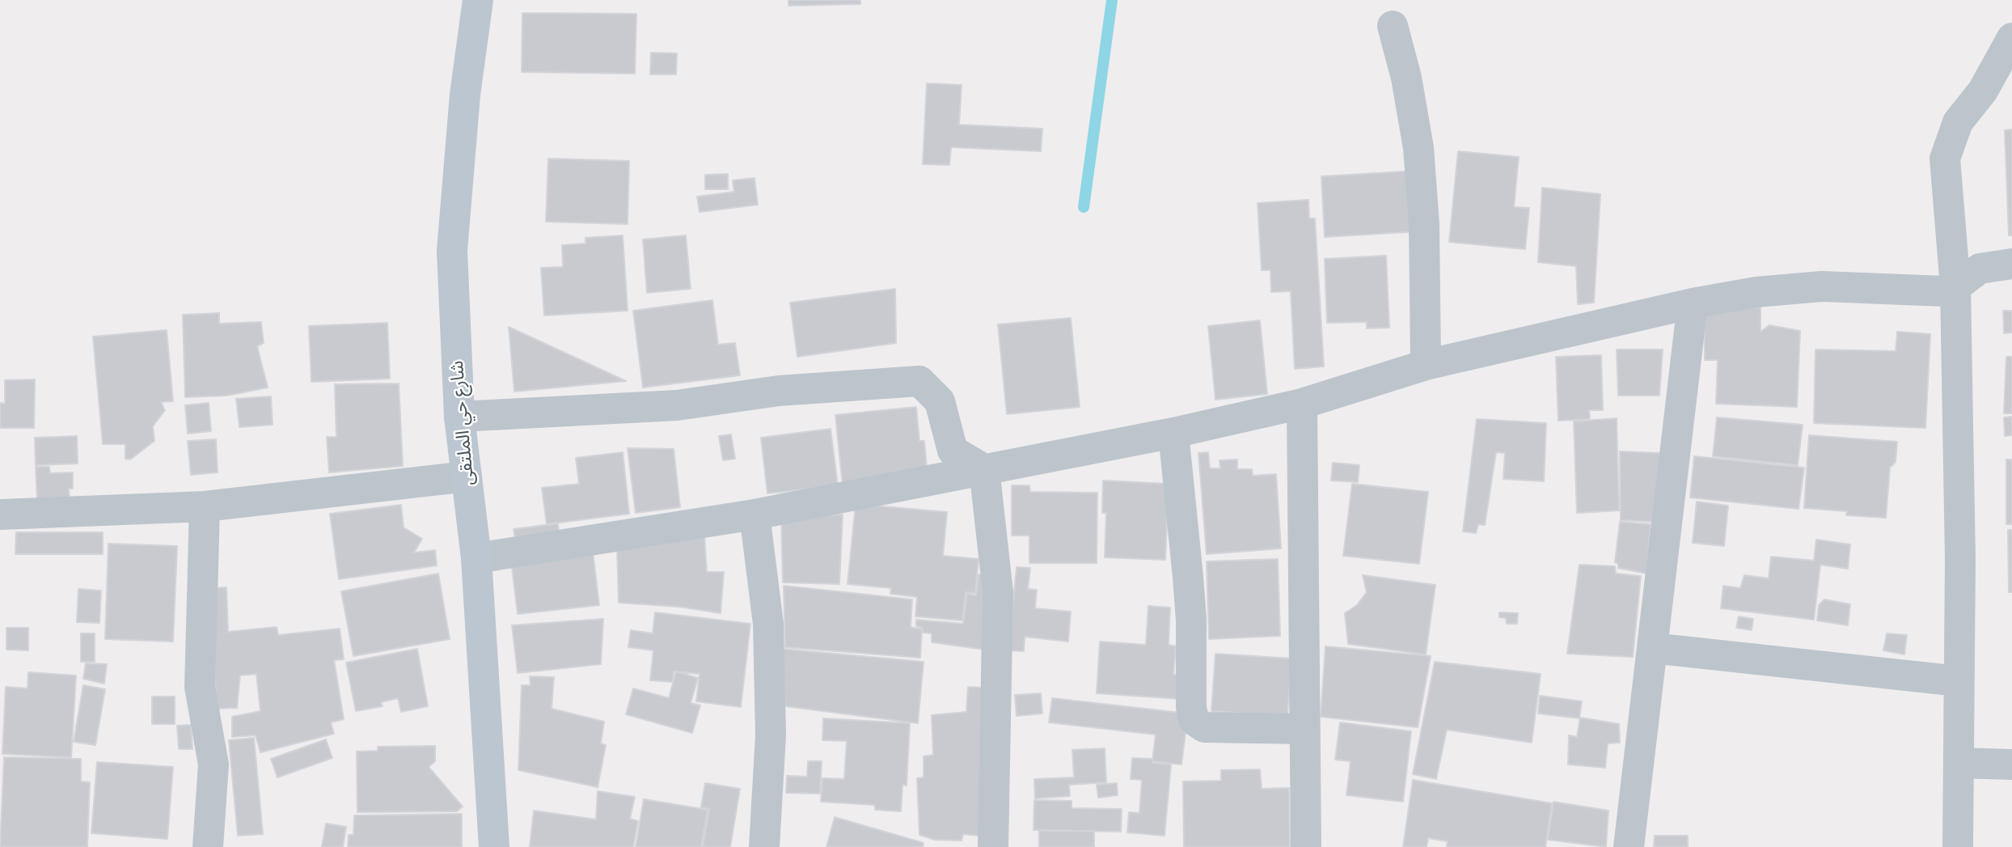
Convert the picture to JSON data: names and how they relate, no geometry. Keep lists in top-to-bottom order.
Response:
{
  "streets": {
    "street": ["شارع حي الملتقى"]
  }
}
